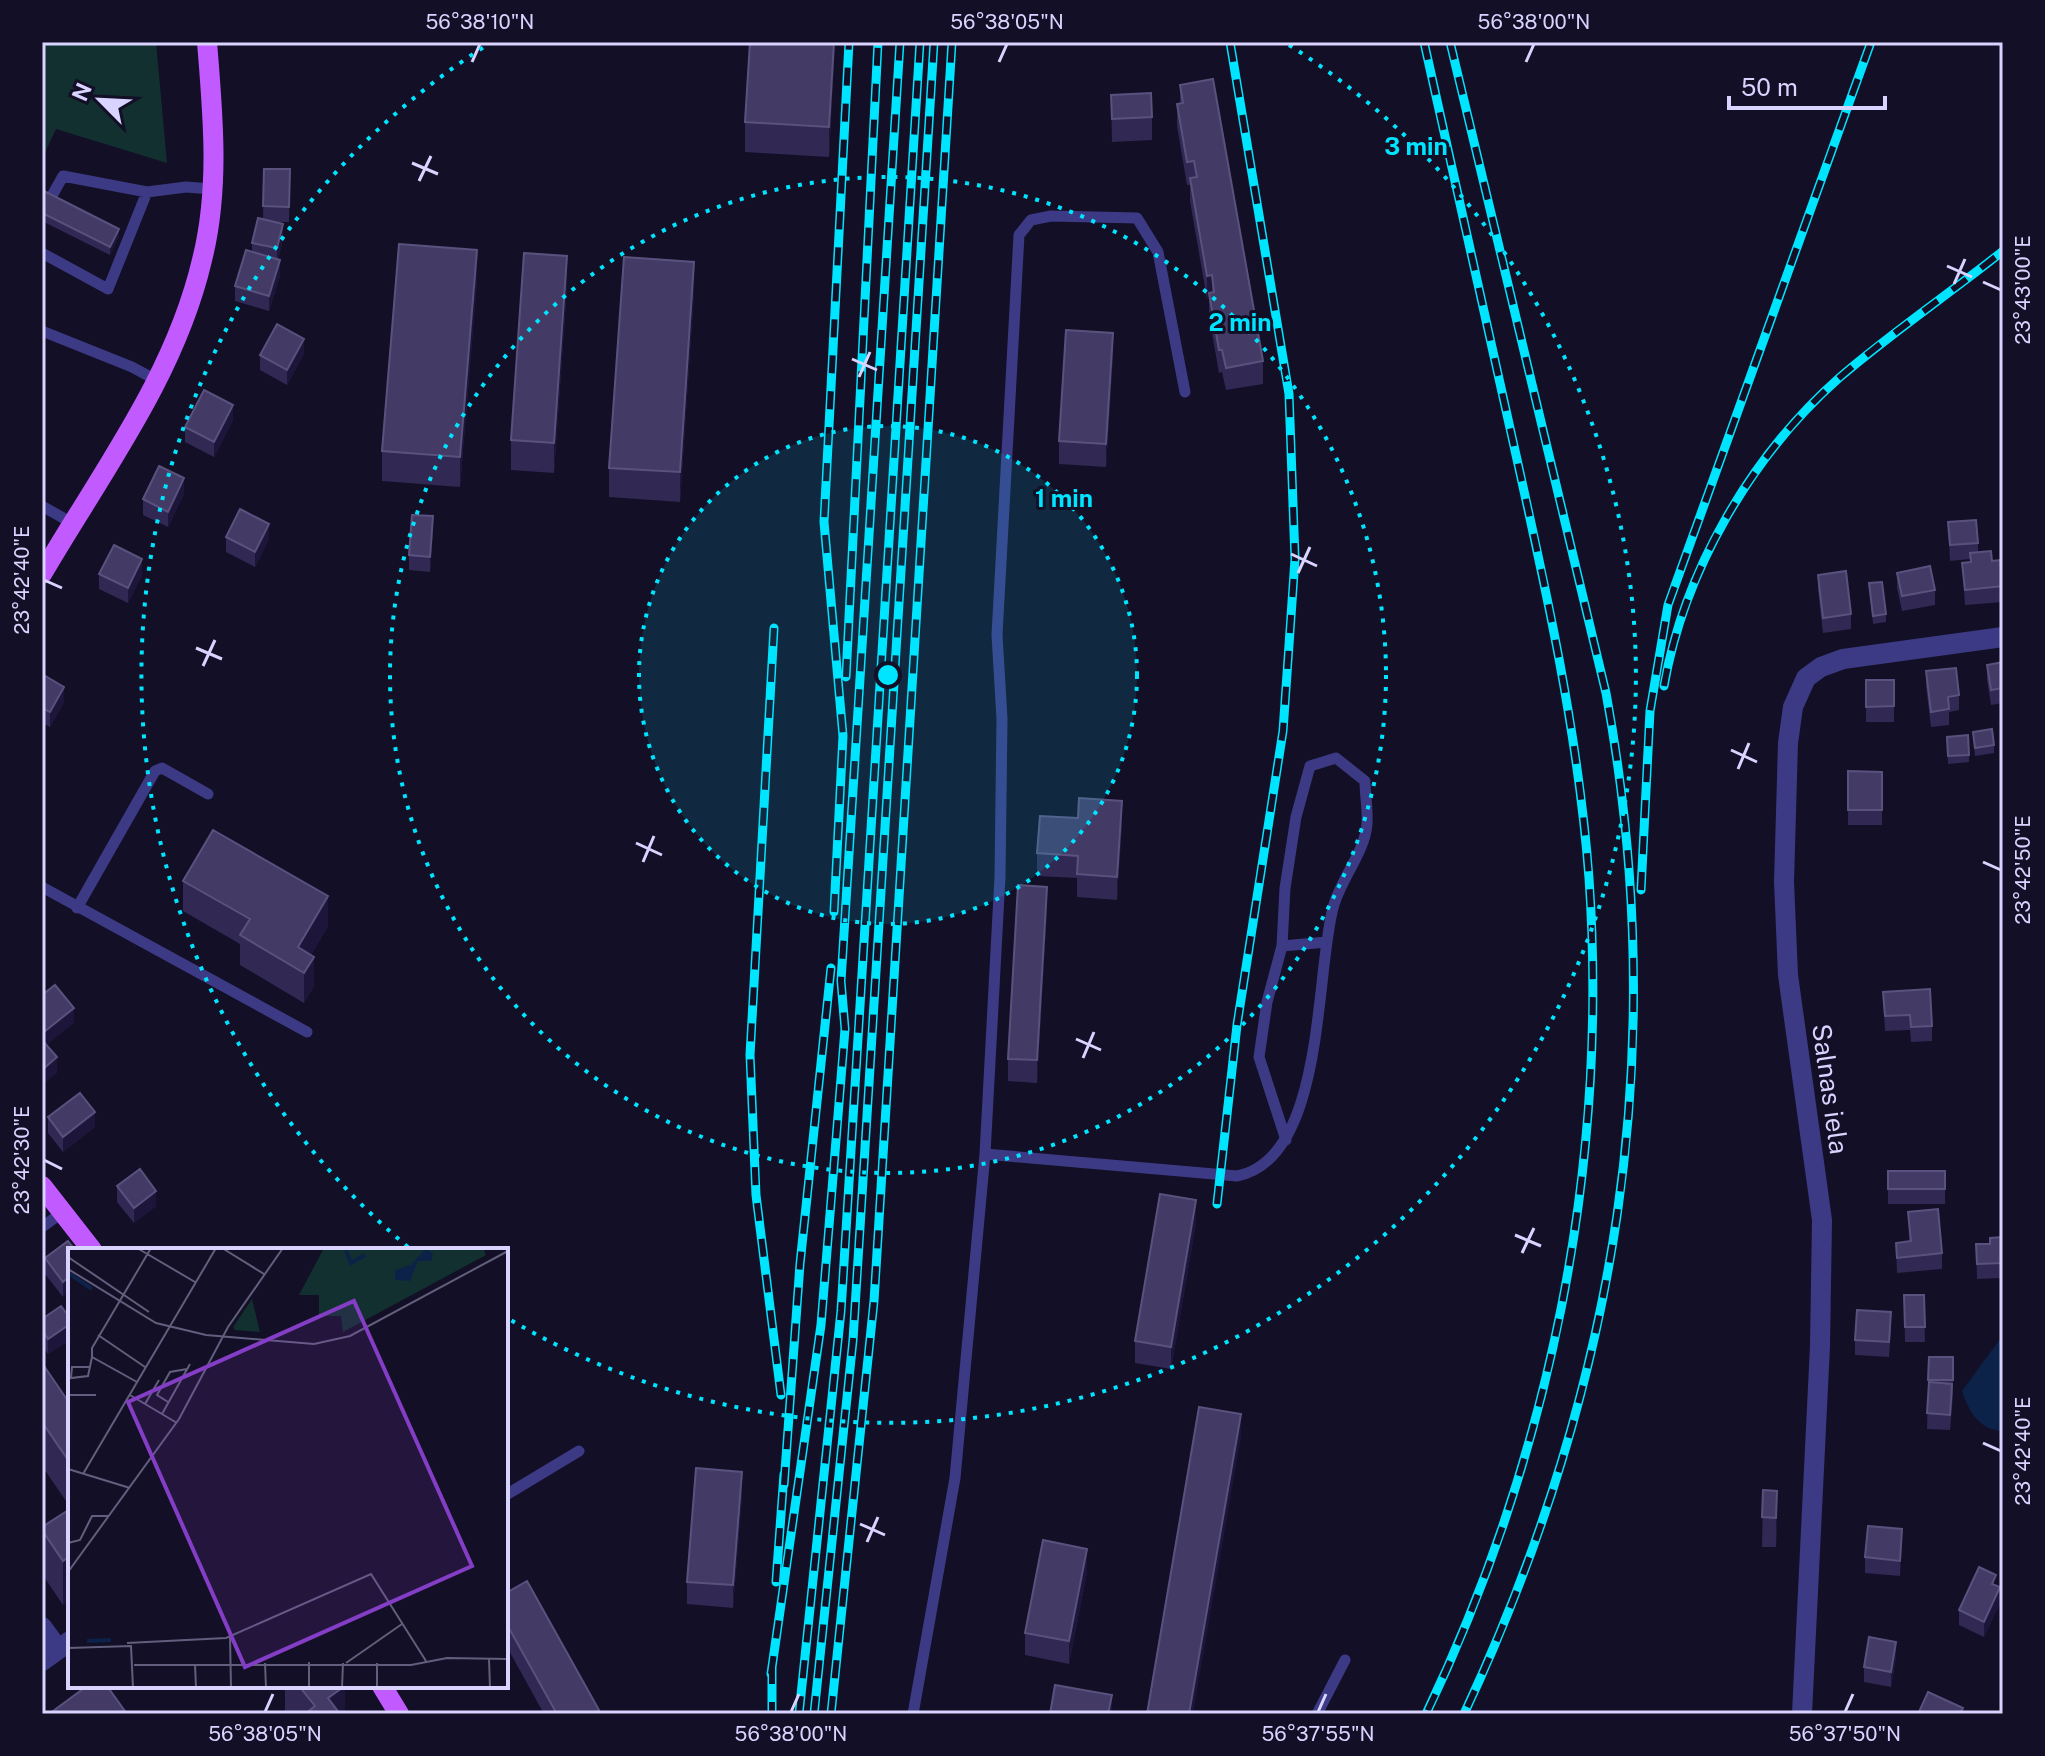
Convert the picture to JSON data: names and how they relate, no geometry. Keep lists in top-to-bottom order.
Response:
{
  "streets": {
    "street": ["Salnas iela"]
  },
  "scale_bar": "50 m",
  "north": "top left",
  "coordinates": [
    "56°38'10\"N",
    "56°38'05\"N",
    "56°38'00\"N",
    "23°43'00\"E",
    "23°42'40\"E",
    "23°42'50\"E",
    "23°42'30\"E",
    "56°37'55\"N",
    "56°37'50\"N"
  ],
  "rings": ["3 min", "2 min", "1 min"]
}
